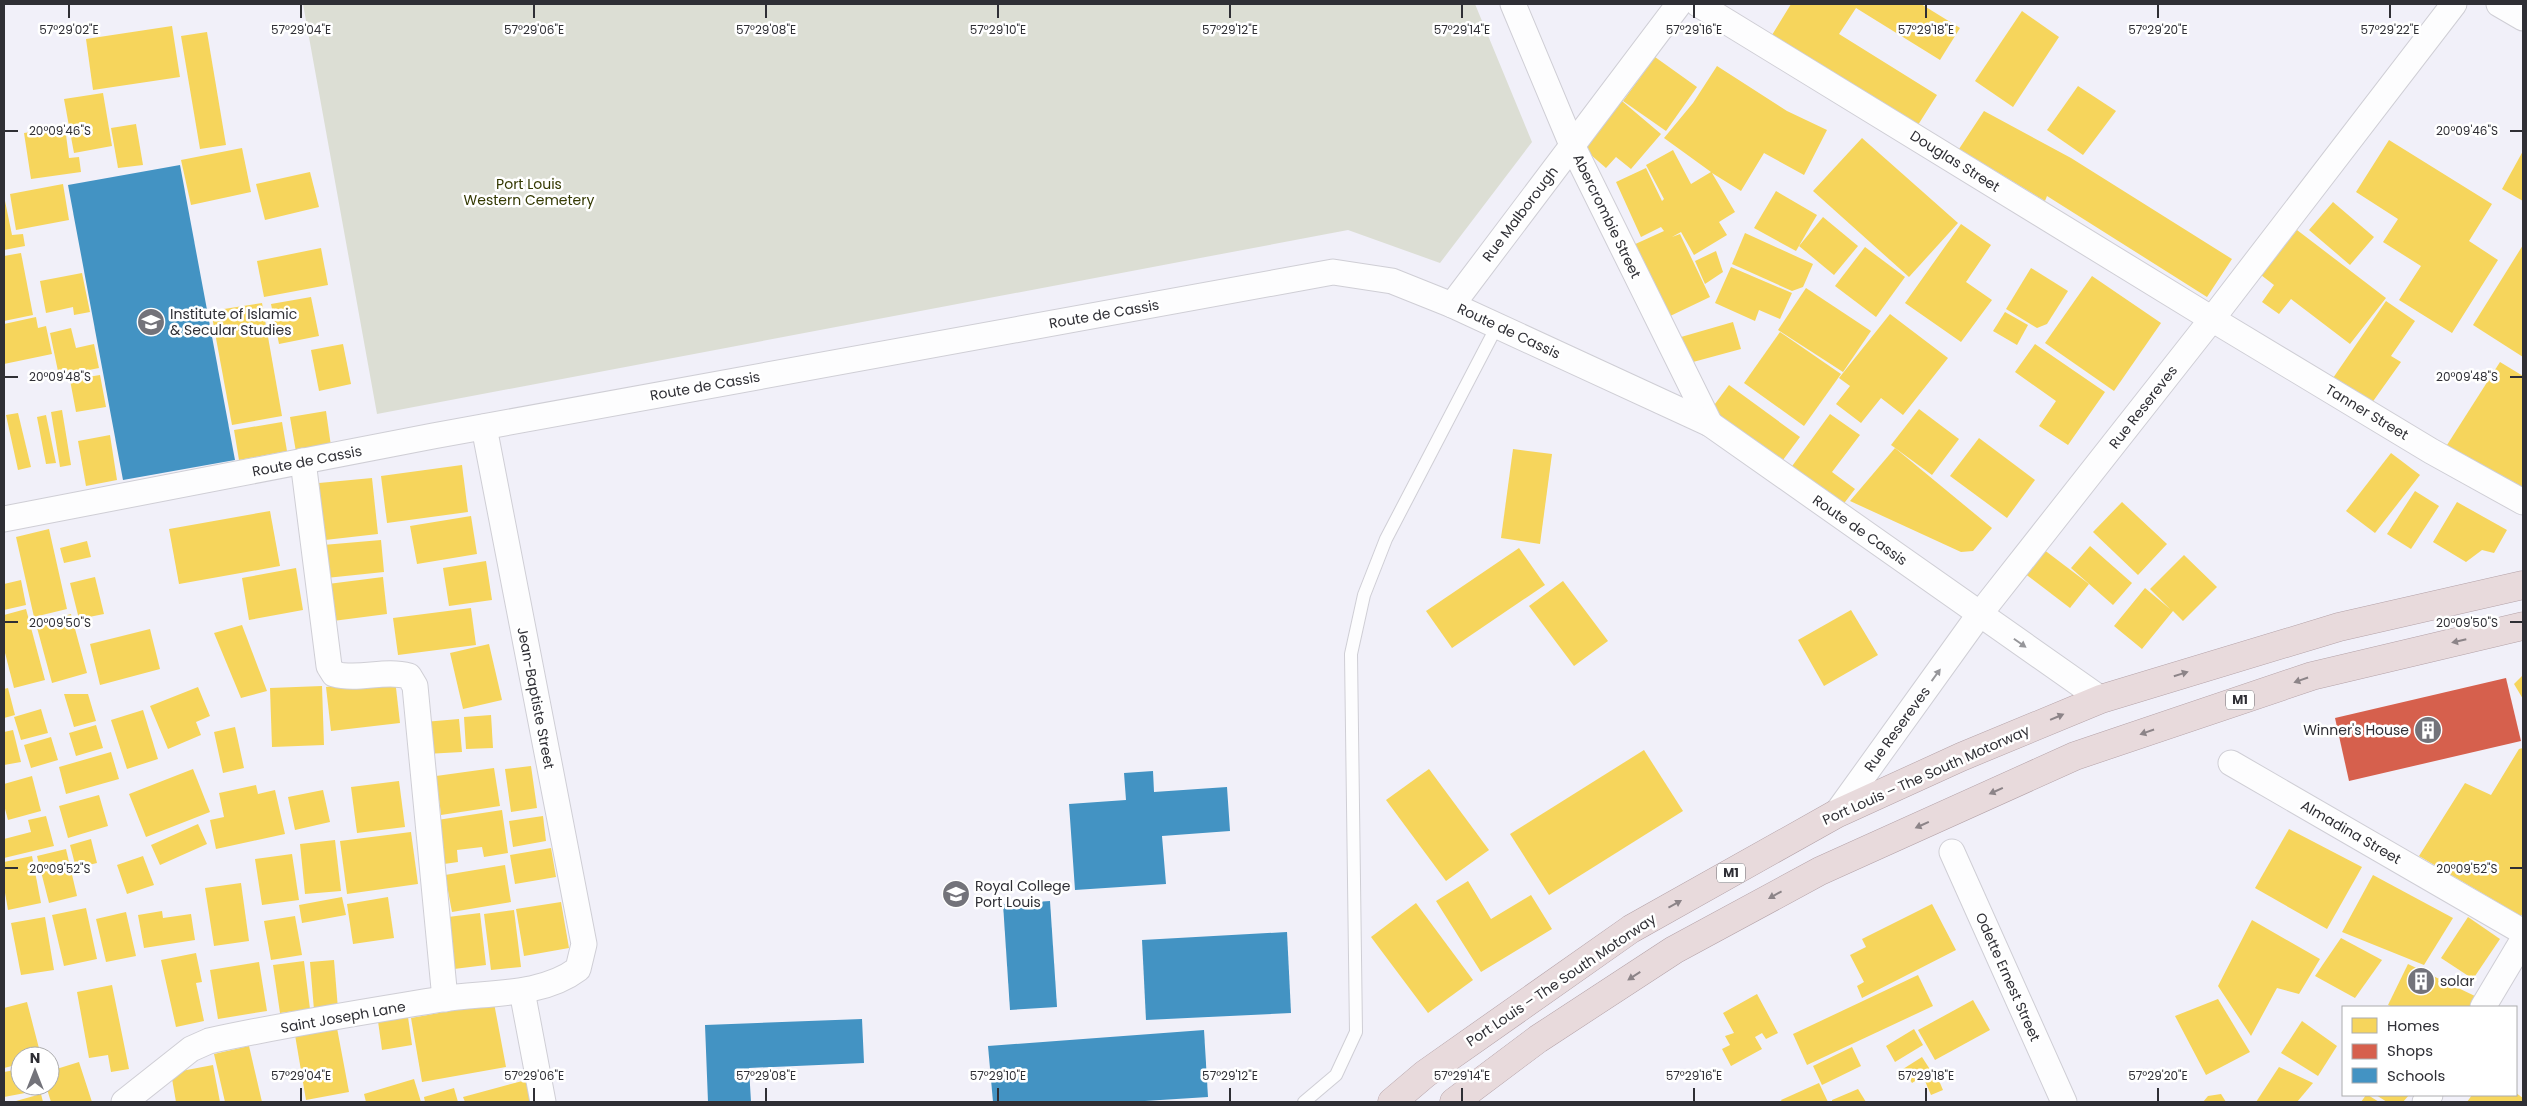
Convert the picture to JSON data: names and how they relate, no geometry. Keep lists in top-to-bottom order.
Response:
{
  "streets": {
    "highway": ["M1", "Port Louis – The South Motorway"],
    "street": [
      "Douglas Street",
      "Rue Malborough",
      "Abercrombie Street",
      "Route de Cassis",
      "Rue Resereves",
      "Tanner Street",
      "Jean-Baptiste Street",
      "Almadina Street",
      "Odette Ernest Street",
      "Saint Joseph Lane"
    ]
  },
  "crossings": [
    ["Douglas Street", "Rue Resereves"],
    ["Douglas Street", "Tanner Street"],
    ["Rue Malborough", "Abercrombie Street"],
    ["Rue Malborough", "Route de Cassis"],
    ["Abercrombie Street", "Route de Cassis"],
    ["Route de Cassis", "Rue Resereves"],
    ["Route de Cassis", "Jean-Baptiste Street"],
    ["Route de Cassis", "Port Louis – The South Motorway"],
    ["Rue Resereves", "Tanner Street"],
    ["Rue Resereves", "Port Louis – The South Motorway"],
    ["Jean-Baptiste Street", "Saint Joseph Lane"]
  ],
  "parks": ["Port Louis Western Cemetery"],
  "places": {
    "school or university": ["Institute of Islamic & Secular Studies", "Royal College Port Louis"],
    "building": ["Winner's House", "solar"]
  },
  "legend": ["Homes", "Shops", "Schools"],
  "north": "top",
  "coordinates": [
    "57°29'02\"E",
    "57°29'04\"E",
    "57°29'06\"E",
    "57°29'08\"E",
    "57°29'10\"E",
    "57°29'12\"E",
    "57°29'14\"E",
    "57°29'16\"E",
    "57°29'18\"E",
    "57°29'20\"E",
    "57°29'22\"E",
    "20°09'46\"S",
    "20°09'48\"S",
    "20°09'50\"S",
    "20°09'52\"S"
  ]
}
